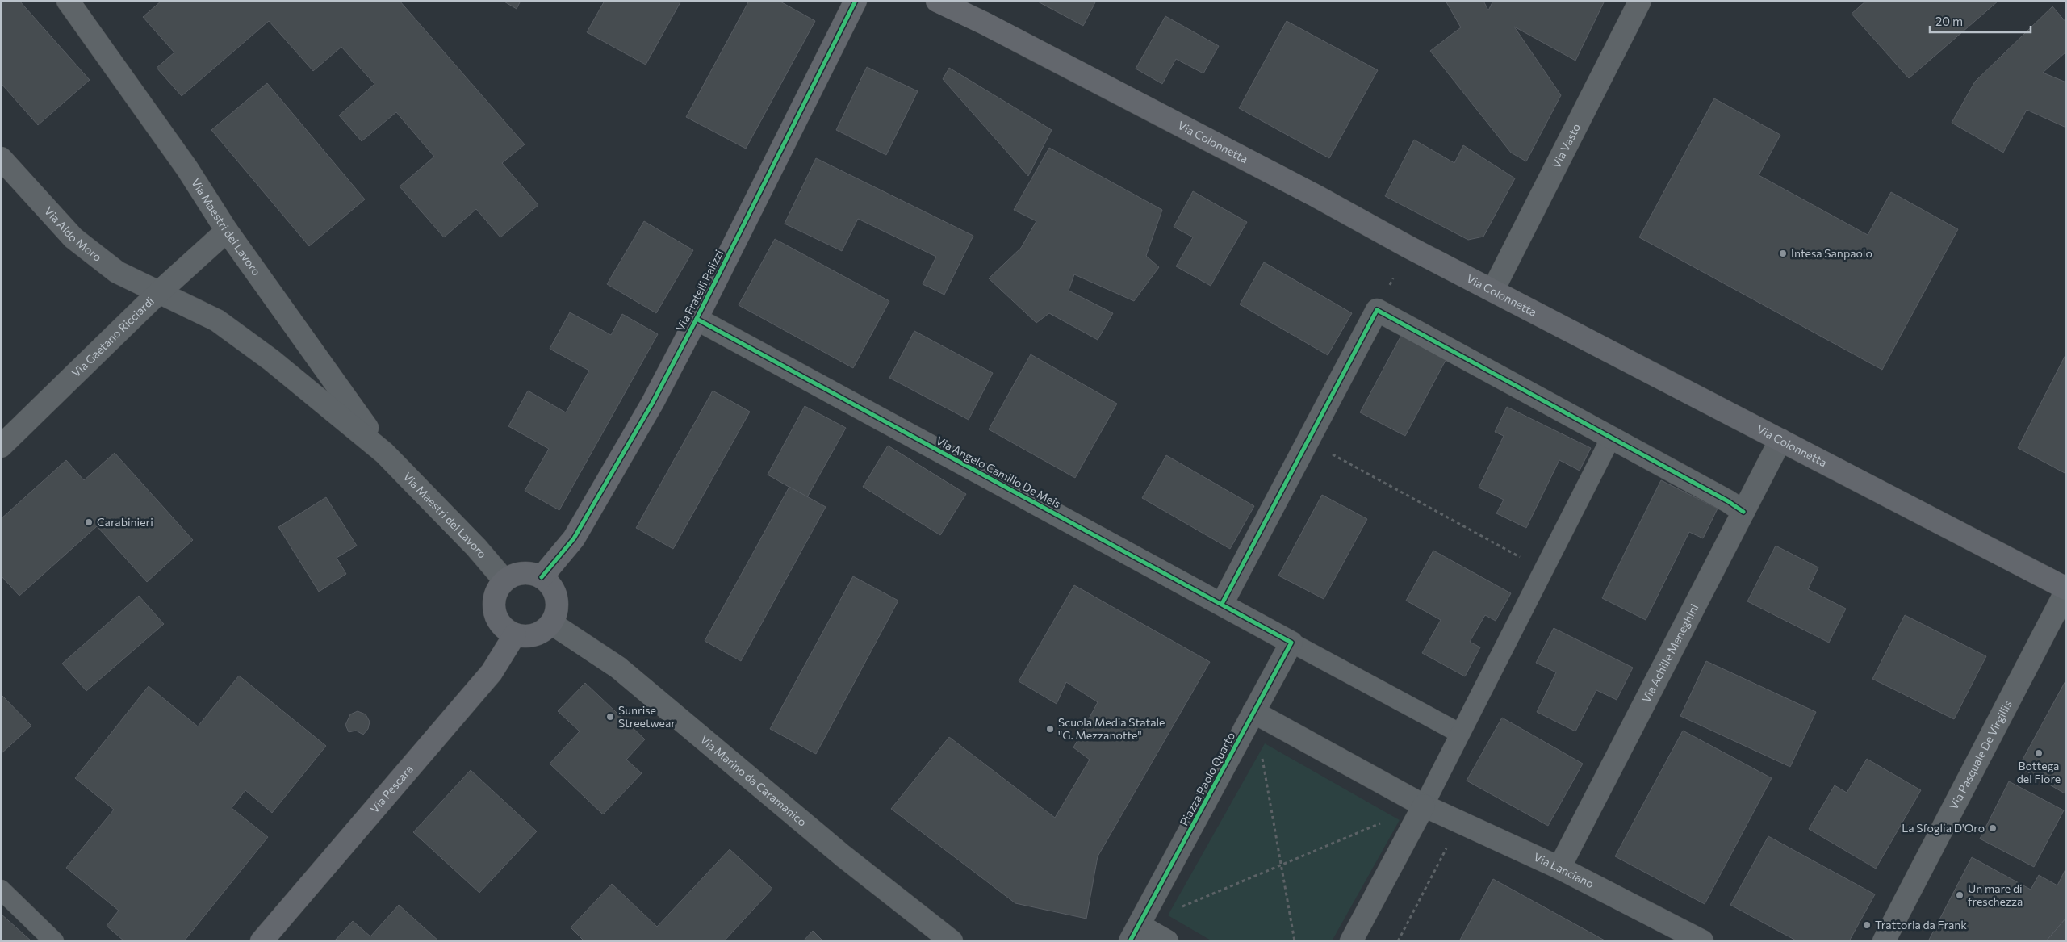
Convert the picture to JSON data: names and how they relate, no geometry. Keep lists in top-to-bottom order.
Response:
{
  "streets": {
    "street": [
      "Via Colonnetta",
      "Via Vasto",
      "Via Maestri del Lavoro",
      "Via Aldo Moro",
      "Via Fratelli Palizzi",
      "Via Gaetano Ricciardi",
      "Via Angelo Camillo De Meis",
      "Via Achille Meneghini",
      "Via Pasquale De Virgiliis",
      "Piazza Paolo Quarto",
      "Via Marino da Caramanico",
      "Via Pescara",
      "Via Lanciano"
    ]
  },
  "crossings": [
    ["Via Colonnetta", "Via Vasto"],
    ["Via Colonnetta", "Via Achille Meneghini"],
    ["Via Colonnetta", "Via Pasquale De Virgiliis"],
    ["Via Maestri del Lavoro", "Via Aldo Moro"],
    ["Via Maestri del Lavoro", "Via Fratelli Palizzi"],
    ["Via Maestri del Lavoro", "Via Gaetano Ricciardi"],
    ["Via Maestri del Lavoro", "Via Marino da Caramanico"],
    ["Via Maestri del Lavoro", "Via Pescara"],
    ["Via Aldo Moro", "Via Gaetano Ricciardi"],
    ["Via Fratelli Palizzi", "Via Angelo Camillo De Meis"],
    ["Via Fratelli Palizzi", "Via Marino da Caramanico"],
    ["Via Fratelli Palizzi", "Via Pescara"],
    ["Via Angelo Camillo De Meis", "Piazza Paolo Quarto"],
    ["Via Achille Meneghini", "Via Lanciano"],
    ["Via Marino da Caramanico", "Via Pescara"]
  ],
  "places": [
    "Intesa Sanpaolo",
    "Carabinieri",
    "Sunrise Streetwear",
    "Scuola Media Statale \"G. Mezzanotte\"",
    "Bottega del Fiore",
    "La Sfoglia D'Oro",
    "Un mare di freschezza",
    "Trattoria da Frank"
  ],
  "scale_bar": "20 m"
}
